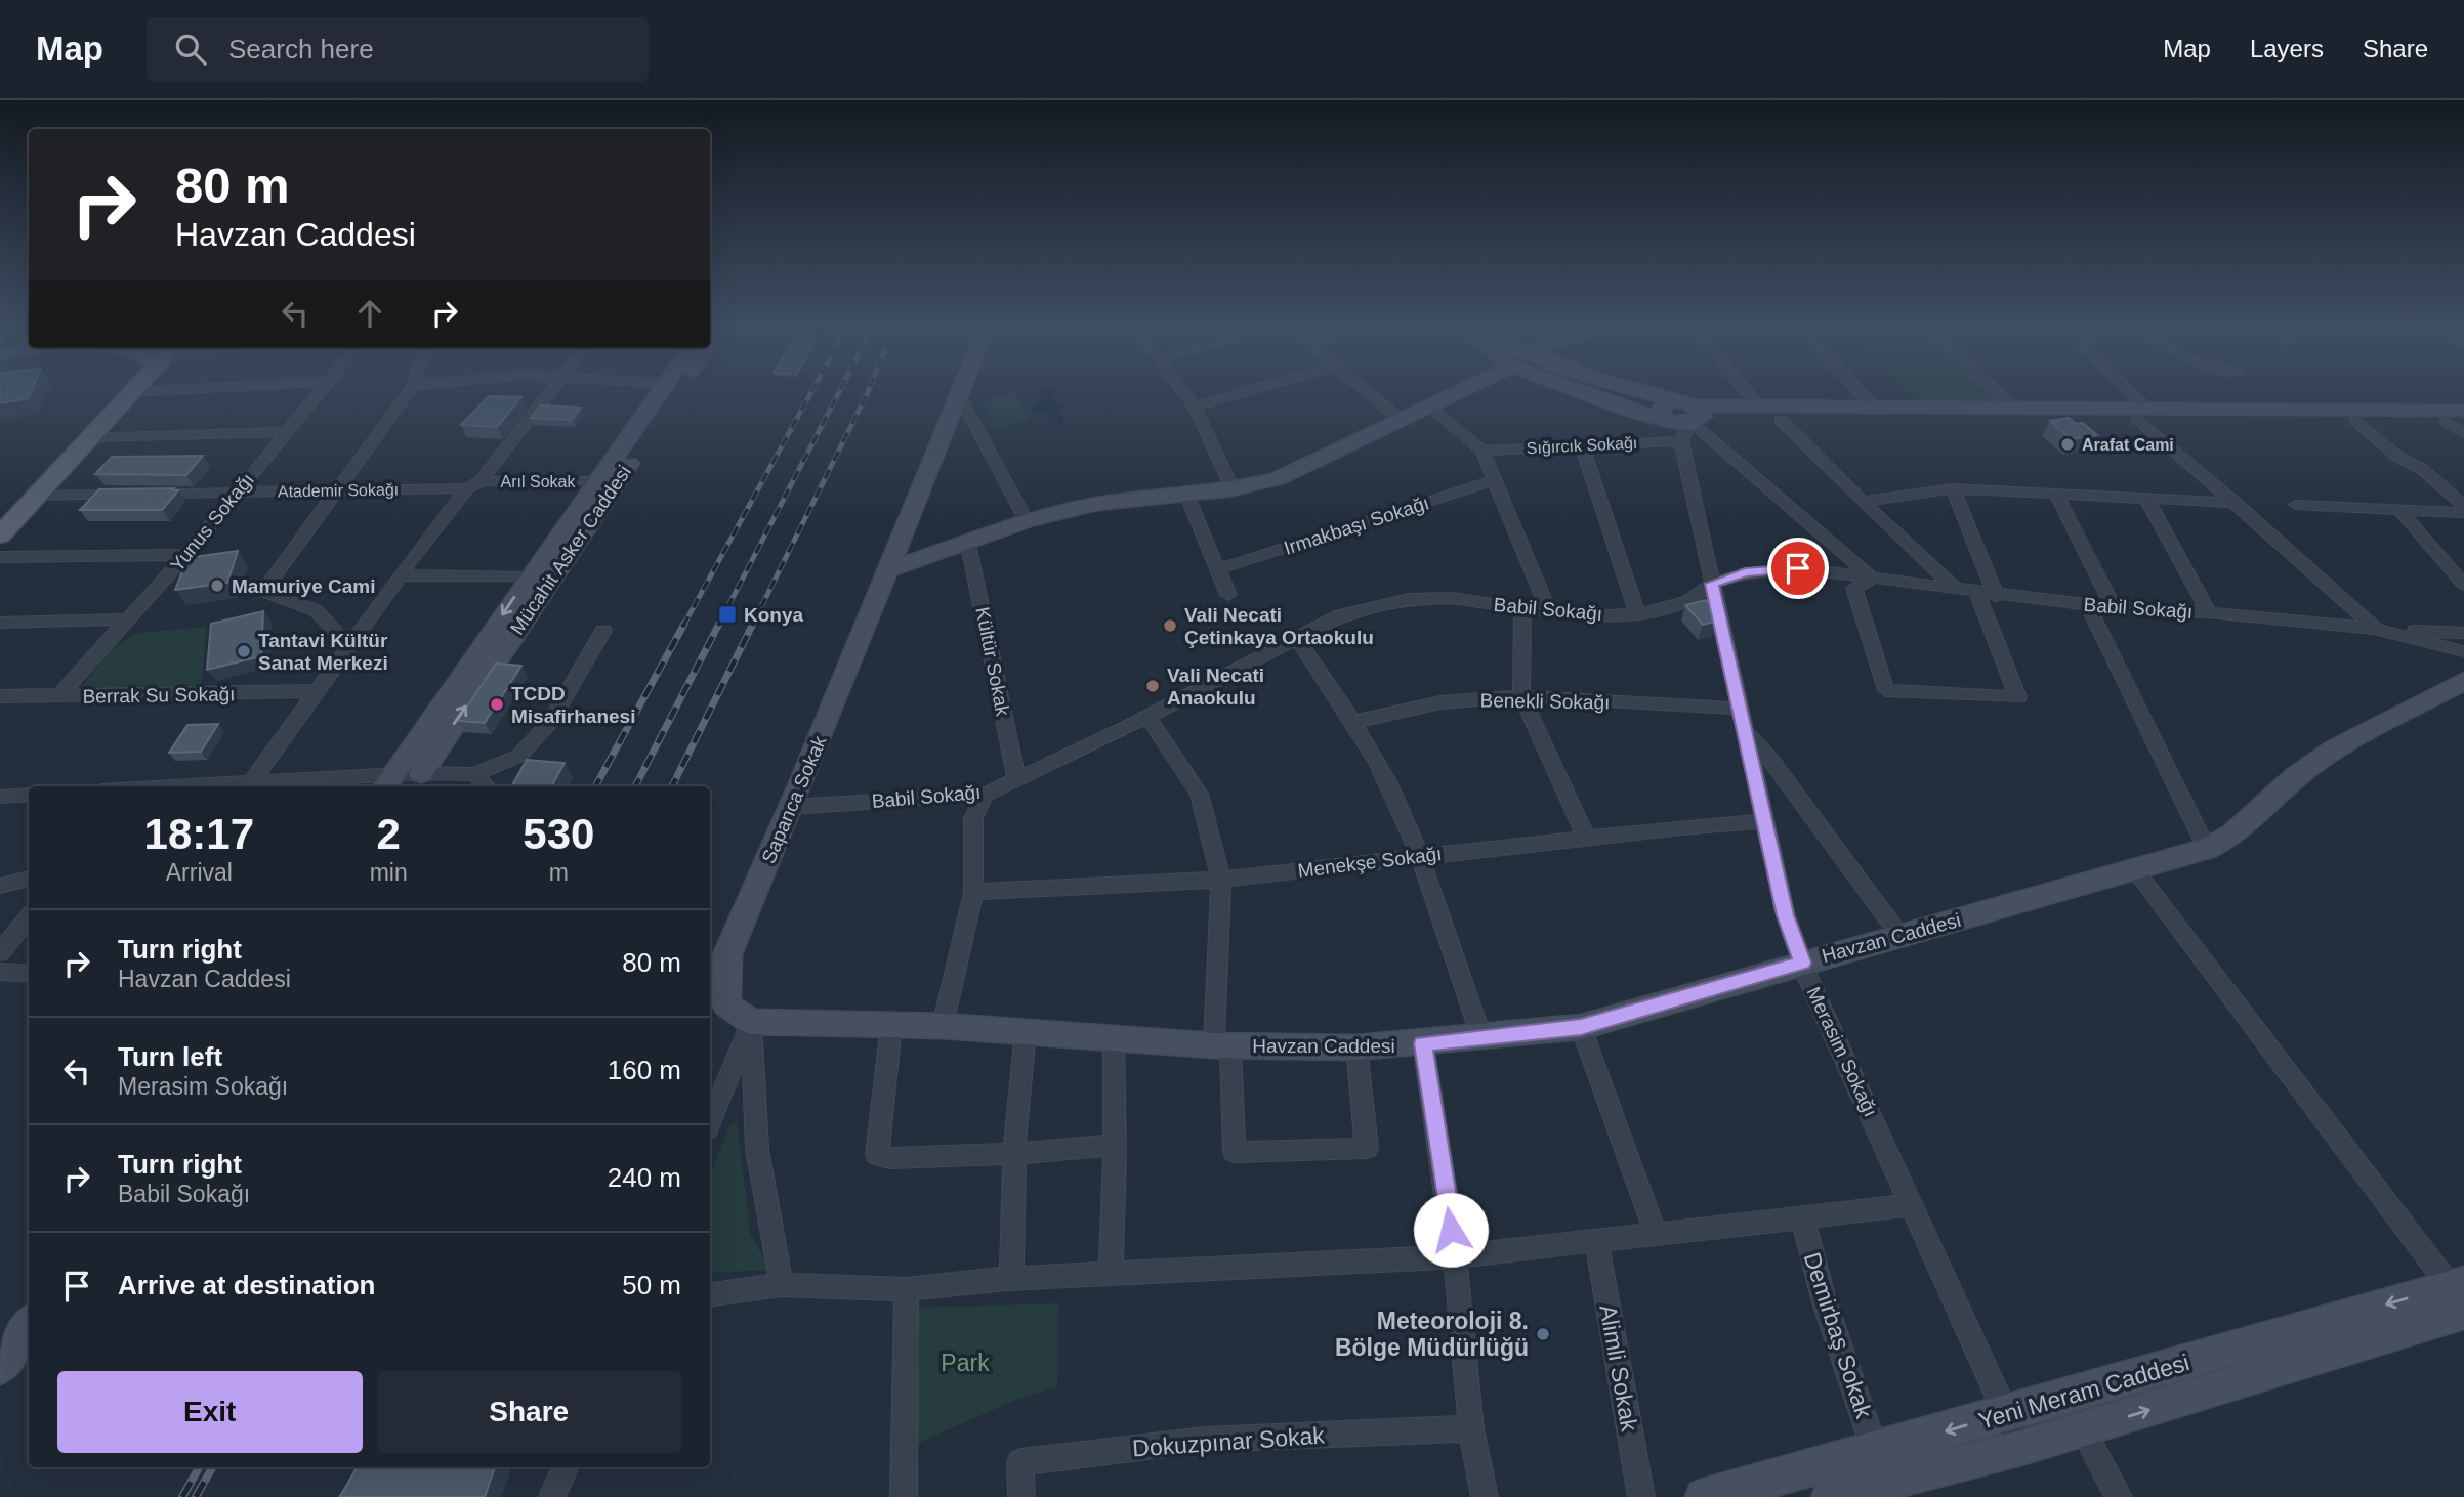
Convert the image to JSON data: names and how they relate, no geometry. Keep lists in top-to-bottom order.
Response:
{
  "streets": {
    "street": [
      "Sığırcık Sokağı",
      "Arıl Sokak",
      "Atademir Sokağı",
      "Yunus Sokağı",
      "Irmakbaşı Sokağı",
      "Mücahit Asker Caddesi",
      "Babil Sokağı",
      "Kültür Sokak",
      "Berrak Su Sokağı",
      "Benekli Sokağı",
      "Sapanca Sokak",
      "Menekşe Sokağı",
      "Havzan Caddesi",
      "Merasim Sokağı",
      "Demirbaş Sokak",
      "Alimli Sokak",
      "Yeni Meram Caddesi",
      "Dokuzpınar Sokak"
    ]
  },
  "crossings": [
    ["Sığırcık Sokağı", "Merasim Sokağı"],
    ["Arıl Sokak", "Atademir Sokağı"],
    ["Arıl Sokak", "Mücahit Asker Caddesi"],
    ["Atademir Sokağı", "Yunus Sokağı"],
    ["Yunus Sokağı", "Berrak Su Sokağı"],
    ["Babil Sokağı", "Kültür Sokak"],
    ["Babil Sokağı", "Sapanca Sokak"],
    ["Babil Sokağı", "Merasim Sokağı"],
    ["Benekli Sokağı", "Merasim Sokağı"],
    ["Sapanca Sokak", "Havzan Caddesi"],
    ["Menekşe Sokağı", "Merasim Sokağı"],
    ["Havzan Caddesi", "Merasim Sokağı"],
    ["Merasim Sokağı", "Yeni Meram Caddesi"],
    ["Demirbaş Sokak", "Yeni Meram Caddesi"]
  ],
  "parks": ["Park"],
  "places": {
    "other": [
      "Arafat Cami",
      "Mamuriye Cami",
      "Vali Necati Çetinkaya Ortaokulu",
      "Tantavi Kültür Sanat Merkezi",
      "Vali Necati Anaokulu",
      "TCDD Misafirhanesi",
      "Meteoroloji 8. Bölge Müdürlüğü"
    ],
    "transit": ["Konya"]
  },
  "page": {
    "header": "Map",
    "search": "Search here",
    "nav": ["Map", "Layers", "Share"],
    "turn": ["80 m", "Havzan Caddesi"],
    "eta": [
      "18:17",
      "Arrival",
      "2",
      "min",
      "530",
      "m"
    ],
    "list": [
      {
        "name": "Turn right",
        "note": "Havzan Caddesi",
        "value": "80 m"
      },
      {
        "name": "Turn left",
        "note": "Merasim Sokağı",
        "value": "160 m"
      },
      {
        "name": "Turn right",
        "note": "Babil Sokağı",
        "value": "240 m"
      },
      {
        "name": "Arrive at destination",
        "value": "50 m"
      }
    ],
    "buttons": ["Exit", "Share"]
  }
}
